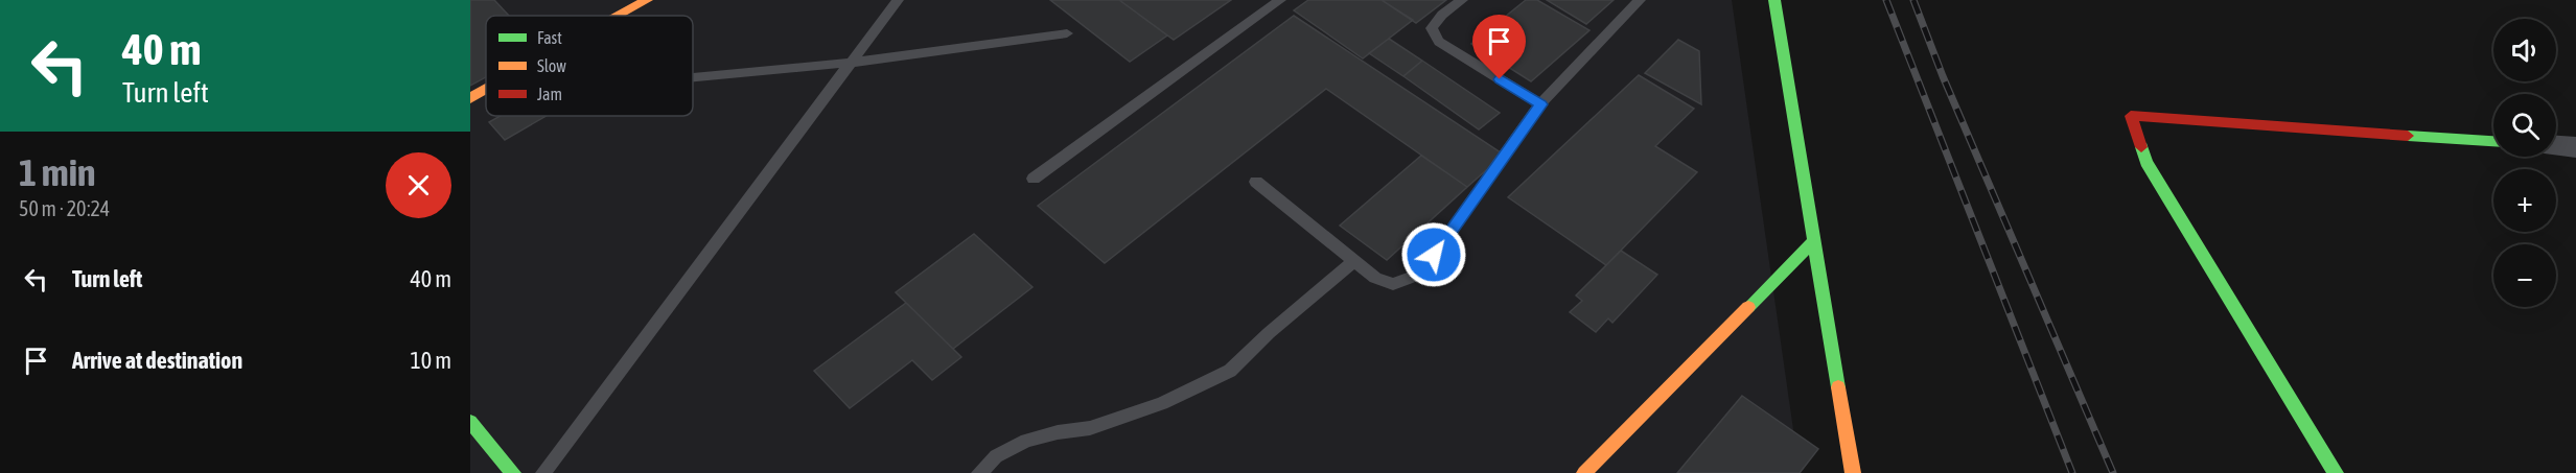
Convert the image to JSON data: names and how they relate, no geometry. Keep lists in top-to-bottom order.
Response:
{
  "legend": ["Fast", "Slow", "Jam"],
  "page": {
    "turn": ["40 m", "Turn left"],
    "map_buttons": ["+", "−"],
    "heading": ["1 min", "50 m · 20:24"],
    "list": [
      {
        "name": "Turn left",
        "value": "40 m"
      },
      {
        "name": "Arrive at destination",
        "value": "10 m"
      }
    ]
  }
}
